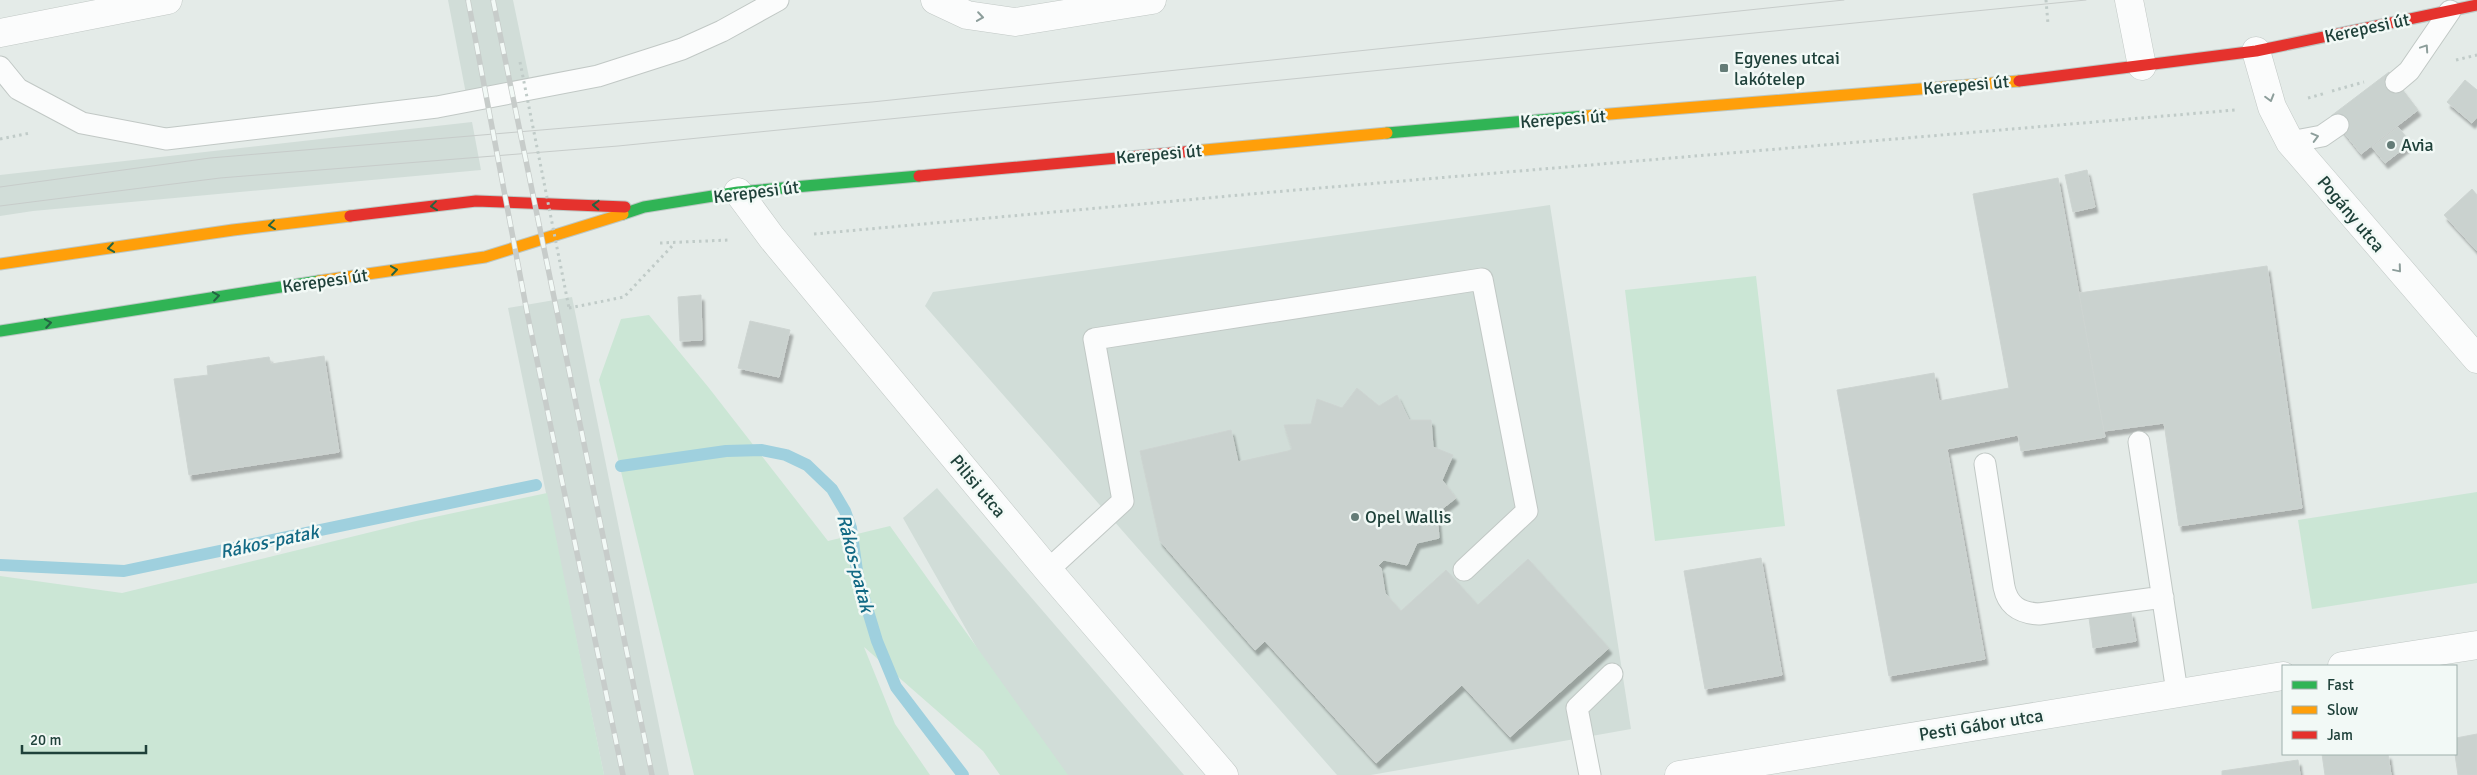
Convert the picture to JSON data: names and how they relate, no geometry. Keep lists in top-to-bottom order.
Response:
{
  "streets": {
    "main road": ["Kerepesi út"],
    "street": ["Pogány utca", "Pilisi utca", "Pesti Gábor utca"]
  },
  "crossings": [
    ["Kerepesi út", "Pogány utca"],
    ["Kerepesi út", "Pilisi utca"]
  ],
  "one_way": ["Pogány utca"],
  "water": ["Rákos-patak"],
  "places": {
    "transit": ["Egyenes utcai lakótelep"],
    "other": ["Avia", "Opel Wallis"]
  },
  "legend": ["Fast", "Slow", "Jam"],
  "scale_bar": "20 m"
}
